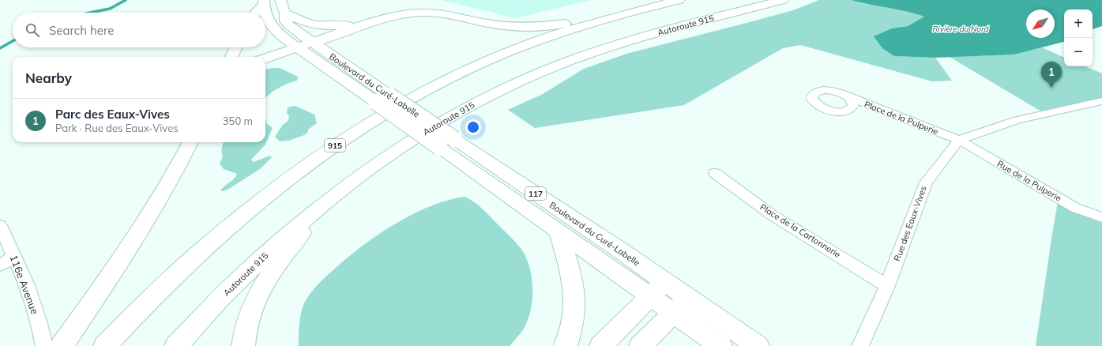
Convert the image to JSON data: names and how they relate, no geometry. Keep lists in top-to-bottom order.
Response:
{
  "streets": {
    "main road": [
      "Autoroute 915",
      "Boulevard du Curé-Labelle",
      "915",
      "117"
    ],
    "street": [
      "Place de la Pulperie",
      "Rue de la Pulperie",
      "Rue des Eaux-Vives",
      "Place de la Cartonnerie",
      "116e Avenue"
    ]
  },
  "crossings": [
    ["Place de la Pulperie", "Rue de la Pulperie"],
    ["Place de la Pulperie", "Rue des Eaux-Vives"],
    ["Rue de la Pulperie", "Rue des Eaux-Vives"],
    ["Rue des Eaux-Vives", "Place de la Cartonnerie"]
  ],
  "water": ["Rivière du Nord"],
  "north": "bottom left",
  "page": {
    "map_buttons": ["+", "−"],
    "search": "Search here",
    "heading": "Nearby",
    "pins": "1",
    "list": [
      {
        "mark": "1",
        "name": "Parc des Eaux-Vives",
        "note": "Park · Rue des Eaux-Vives",
        "value": "350 m"
      }
    ]
  }
}
